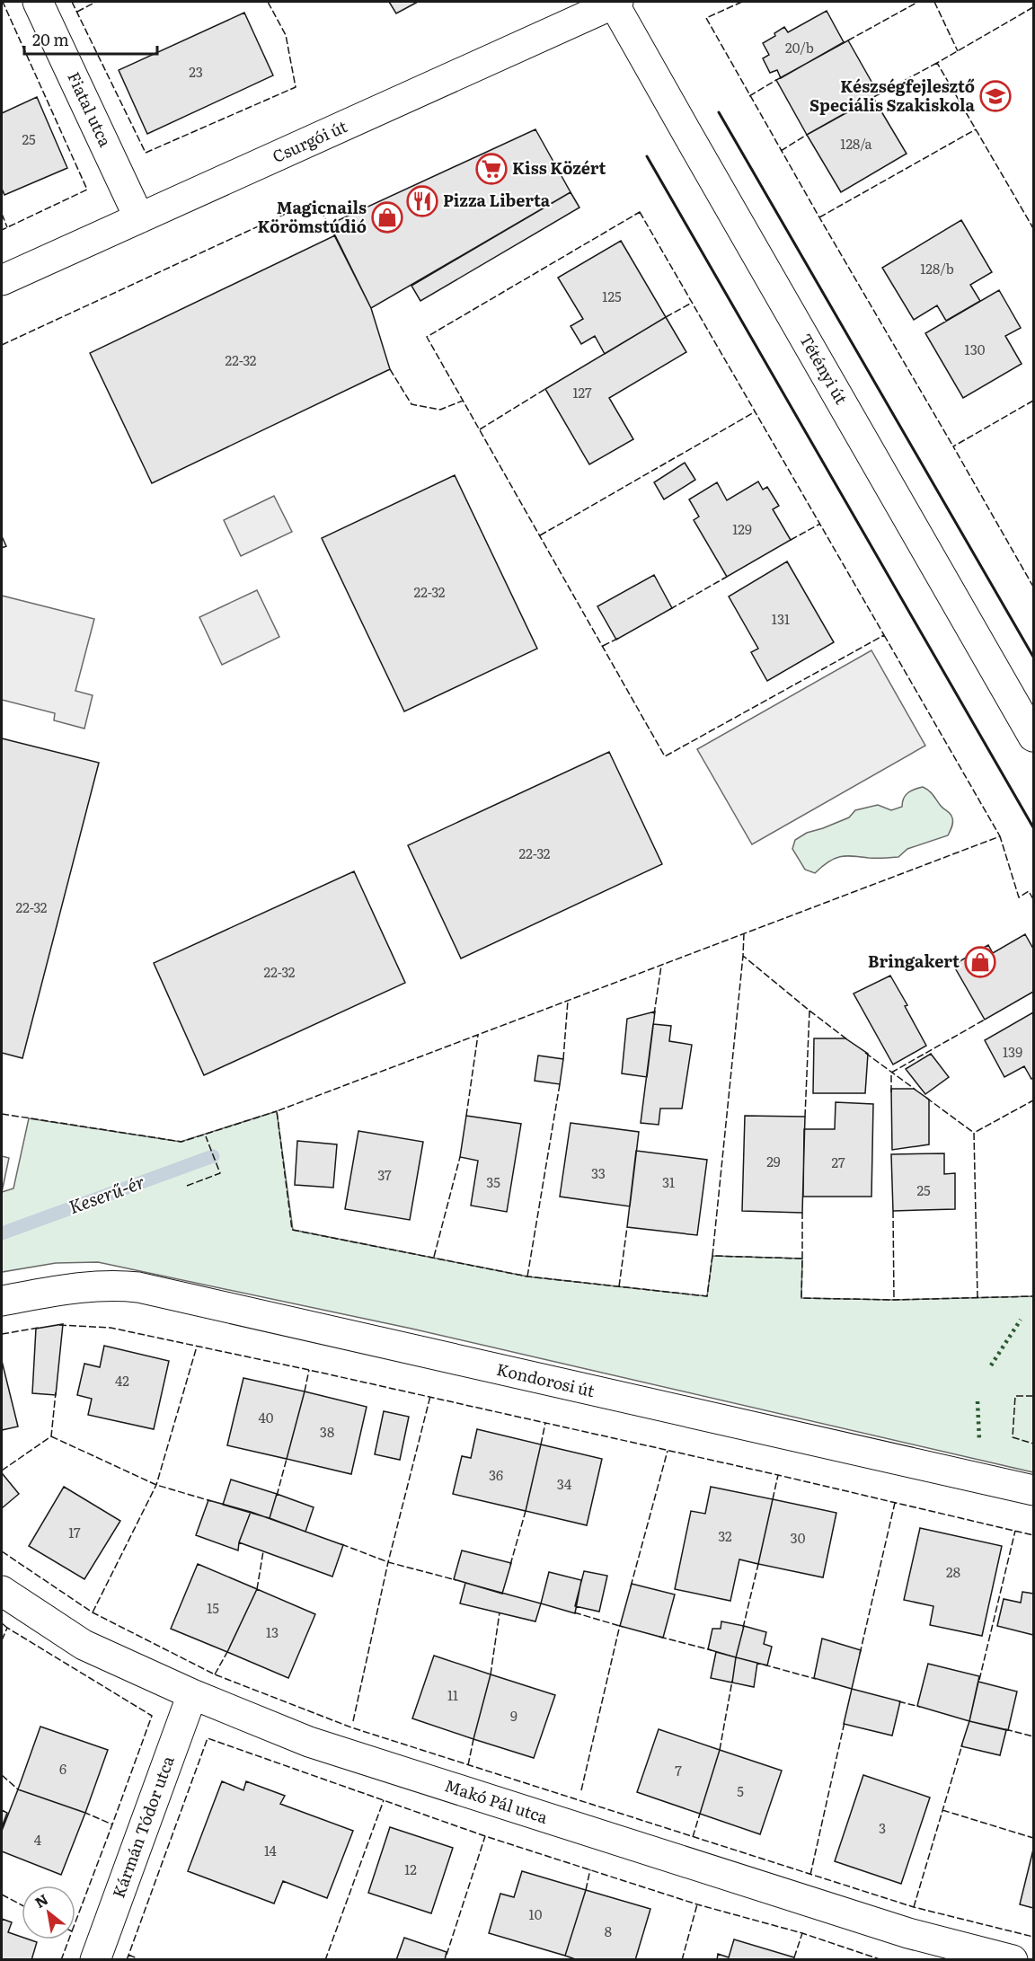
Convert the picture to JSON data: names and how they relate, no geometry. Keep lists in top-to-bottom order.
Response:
{
  "streets": {
    "street": [
      "Fiatal utca",
      "Csurgói út",
      "Tétényi út",
      "Kondorosi út",
      "Makó Pál utca",
      "Kármán Tódor utca"
    ]
  },
  "crossings": [
    ["Fiatal utca", "Csurgói út"],
    ["Csurgói út", "Tétényi út"],
    ["Makó Pál utca", "Kármán Tódor utca"]
  ],
  "water": ["Keserű-ér"],
  "places": {
    "school or university": ["Készségfejlesztő Speciális Szakiskola"],
    "supermarket": ["Kiss Közért"],
    "restaurant": ["Pizza Liberta"],
    "shop": ["Magicnails Körömstúdió", "Bringakert"]
  },
  "house_numbers": [
    "20/b",
    "23",
    "25",
    "128/a",
    "128/b",
    "125",
    "130",
    "22-32",
    "127",
    "129",
    "22-32",
    "131",
    "22-32",
    "22-32",
    "22-32",
    "139",
    "29",
    "27",
    "33",
    "37",
    "35",
    "31",
    "25",
    "42",
    "40",
    "38",
    "36",
    "34",
    "17",
    "32",
    "30",
    "28",
    "15",
    "13",
    "11",
    "9",
    "6",
    "7",
    "5",
    "3",
    "4",
    "14",
    "12",
    "10",
    "8"
  ],
  "scale_bar": "20 m",
  "north": "top left"
}
